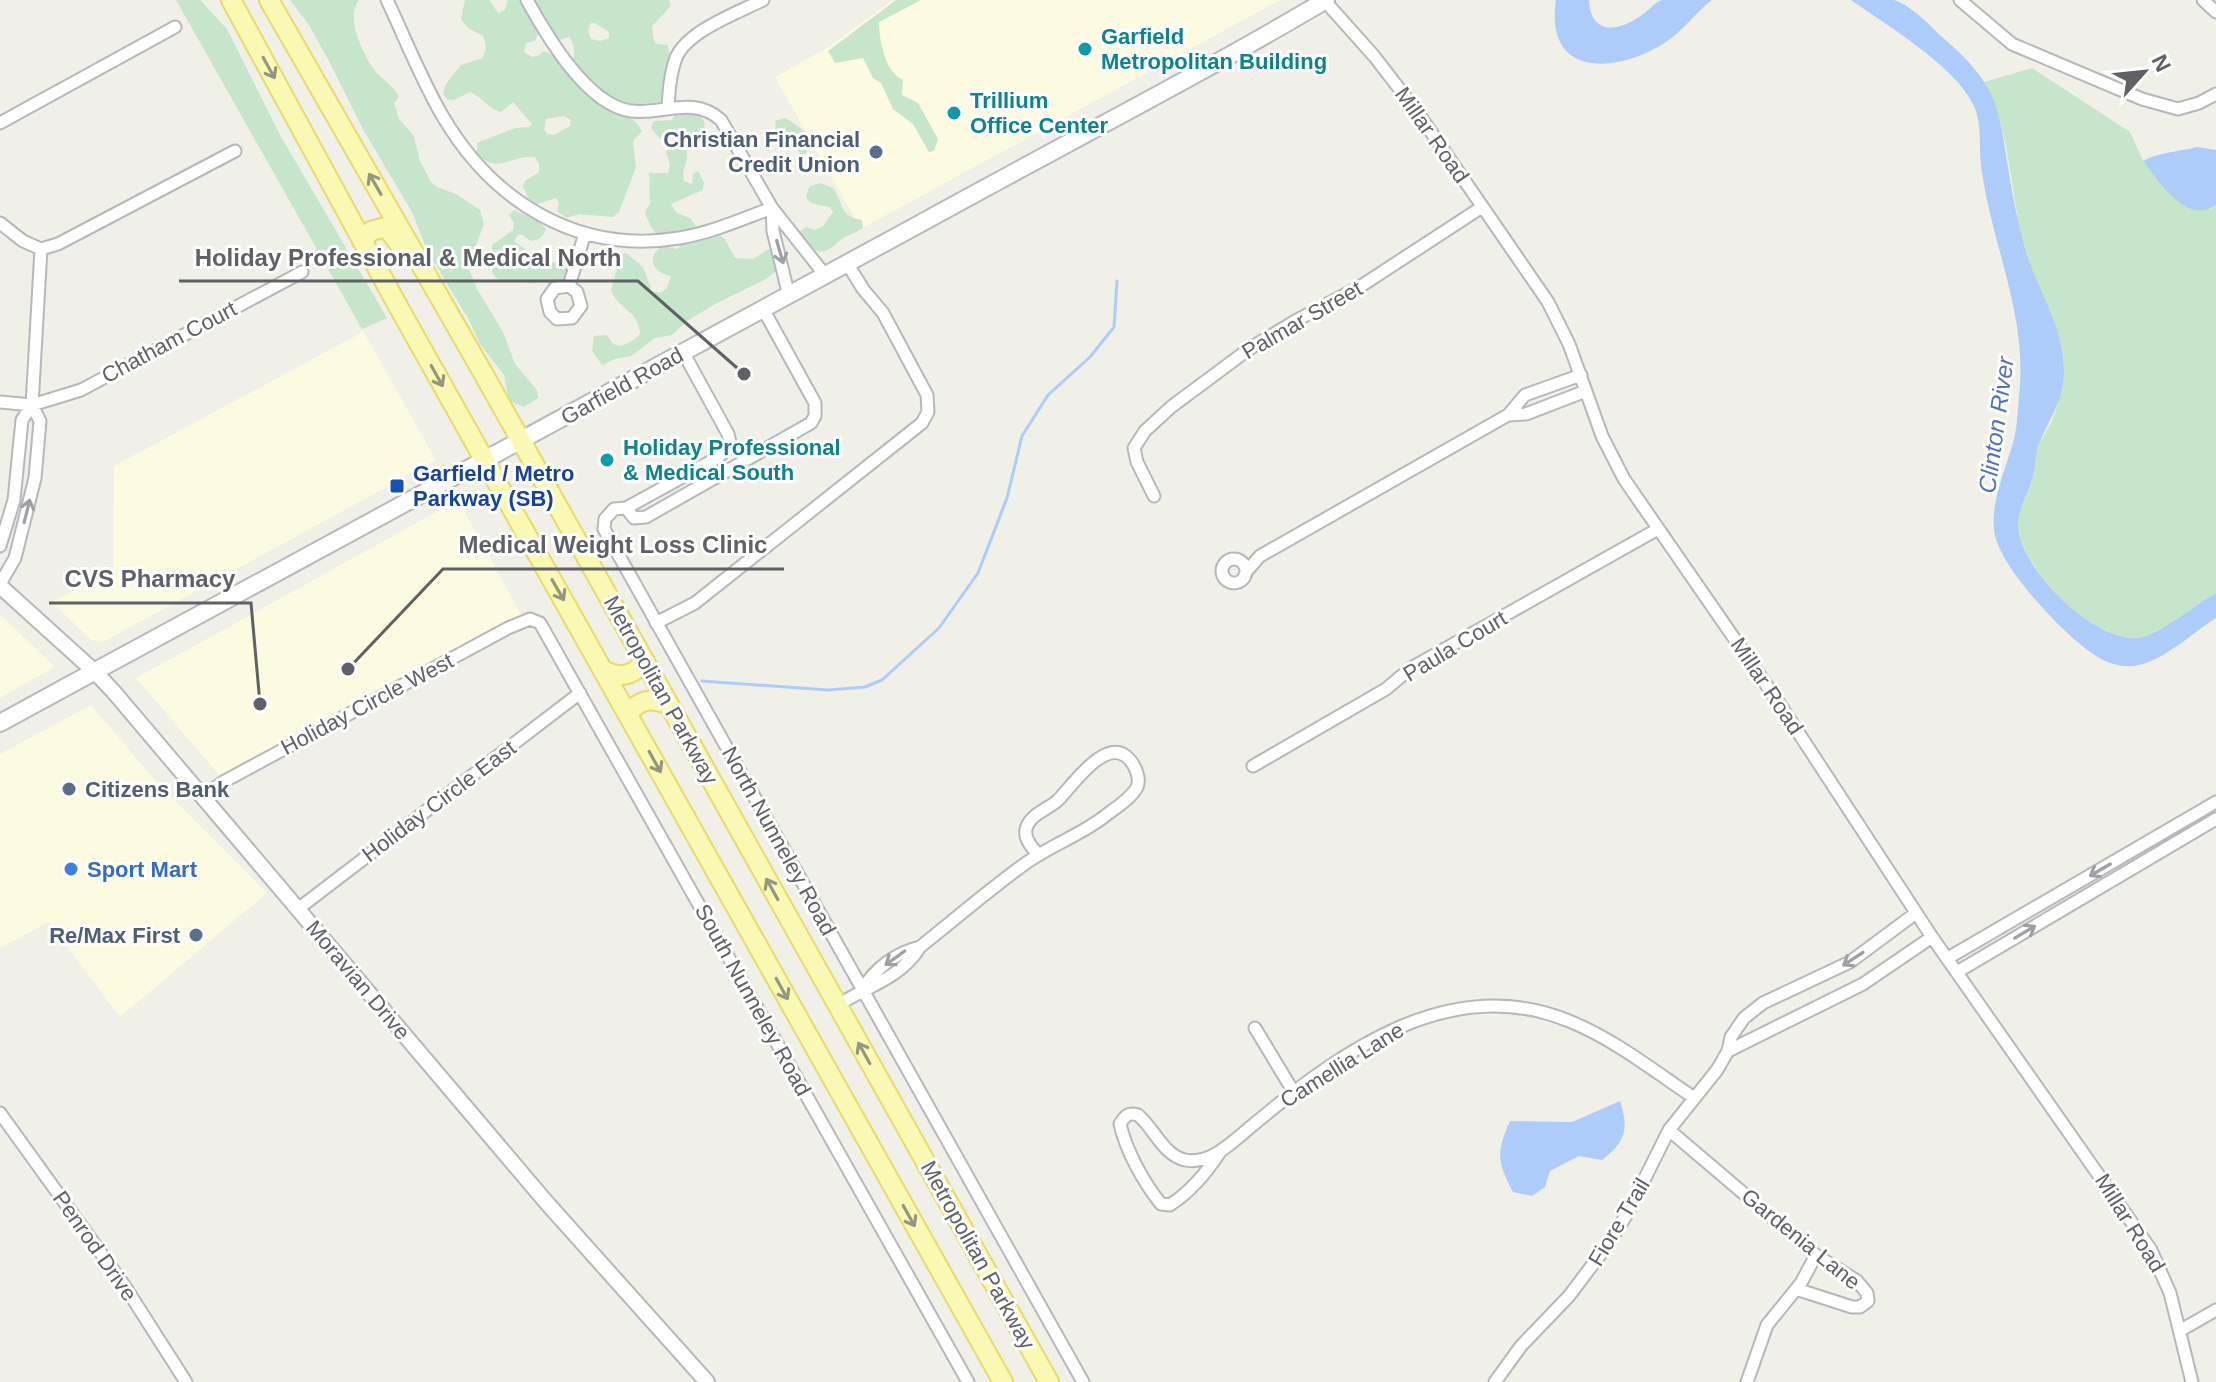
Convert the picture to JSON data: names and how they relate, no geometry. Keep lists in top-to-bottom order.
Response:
{
  "streets": {
    "main road": ["Garfield Road", "Metropolitan Parkway"],
    "street": [
      "Millar Road",
      "Palmar Street",
      "Chatham Court",
      "Paula Court",
      "Holiday Circle West",
      "Holiday Circle East",
      "North Nunneley Road",
      "Moravian Drive",
      "South Nunneley Road",
      "Camellia Lane",
      "Fiore Trail",
      "Gardenia Lane",
      "Penrod Drive"
    ]
  },
  "crossings": [
    ["Millar Road", "Palmar Street"],
    ["Millar Road", "Garfield Road"],
    ["Millar Road", "Paula Court"],
    ["Millar Road", "Fiore Trail"],
    ["Garfield Road", "Metropolitan Parkway"],
    ["Garfield Road", "North Nunneley Road"],
    ["Garfield Road", "Moravian Drive"],
    ["Holiday Circle West", "Moravian Drive"],
    ["Holiday Circle West", "South Nunneley Road"],
    ["Holiday Circle East", "Moravian Drive"],
    ["Holiday Circle East", "South Nunneley Road"],
    ["Camellia Lane", "Fiore Trail"],
    ["Fiore Trail", "Gardenia Lane"]
  ],
  "water": ["Clinton River"],
  "places": {
    "other": [
      "Garfield Metropolitan Building",
      "Trillium Office Center",
      "Christian Financial Credit Union",
      "Holiday Professional & Medical North",
      "Holiday Professional & Medical South",
      "Medical Weight Loss Clinic",
      "CVS Pharmacy",
      "Citizens Bank",
      "Sport Mart",
      "Re/Max First"
    ],
    "transit": ["Garfield / Metro Parkway (SB)"]
  },
  "north": "top right"
}
